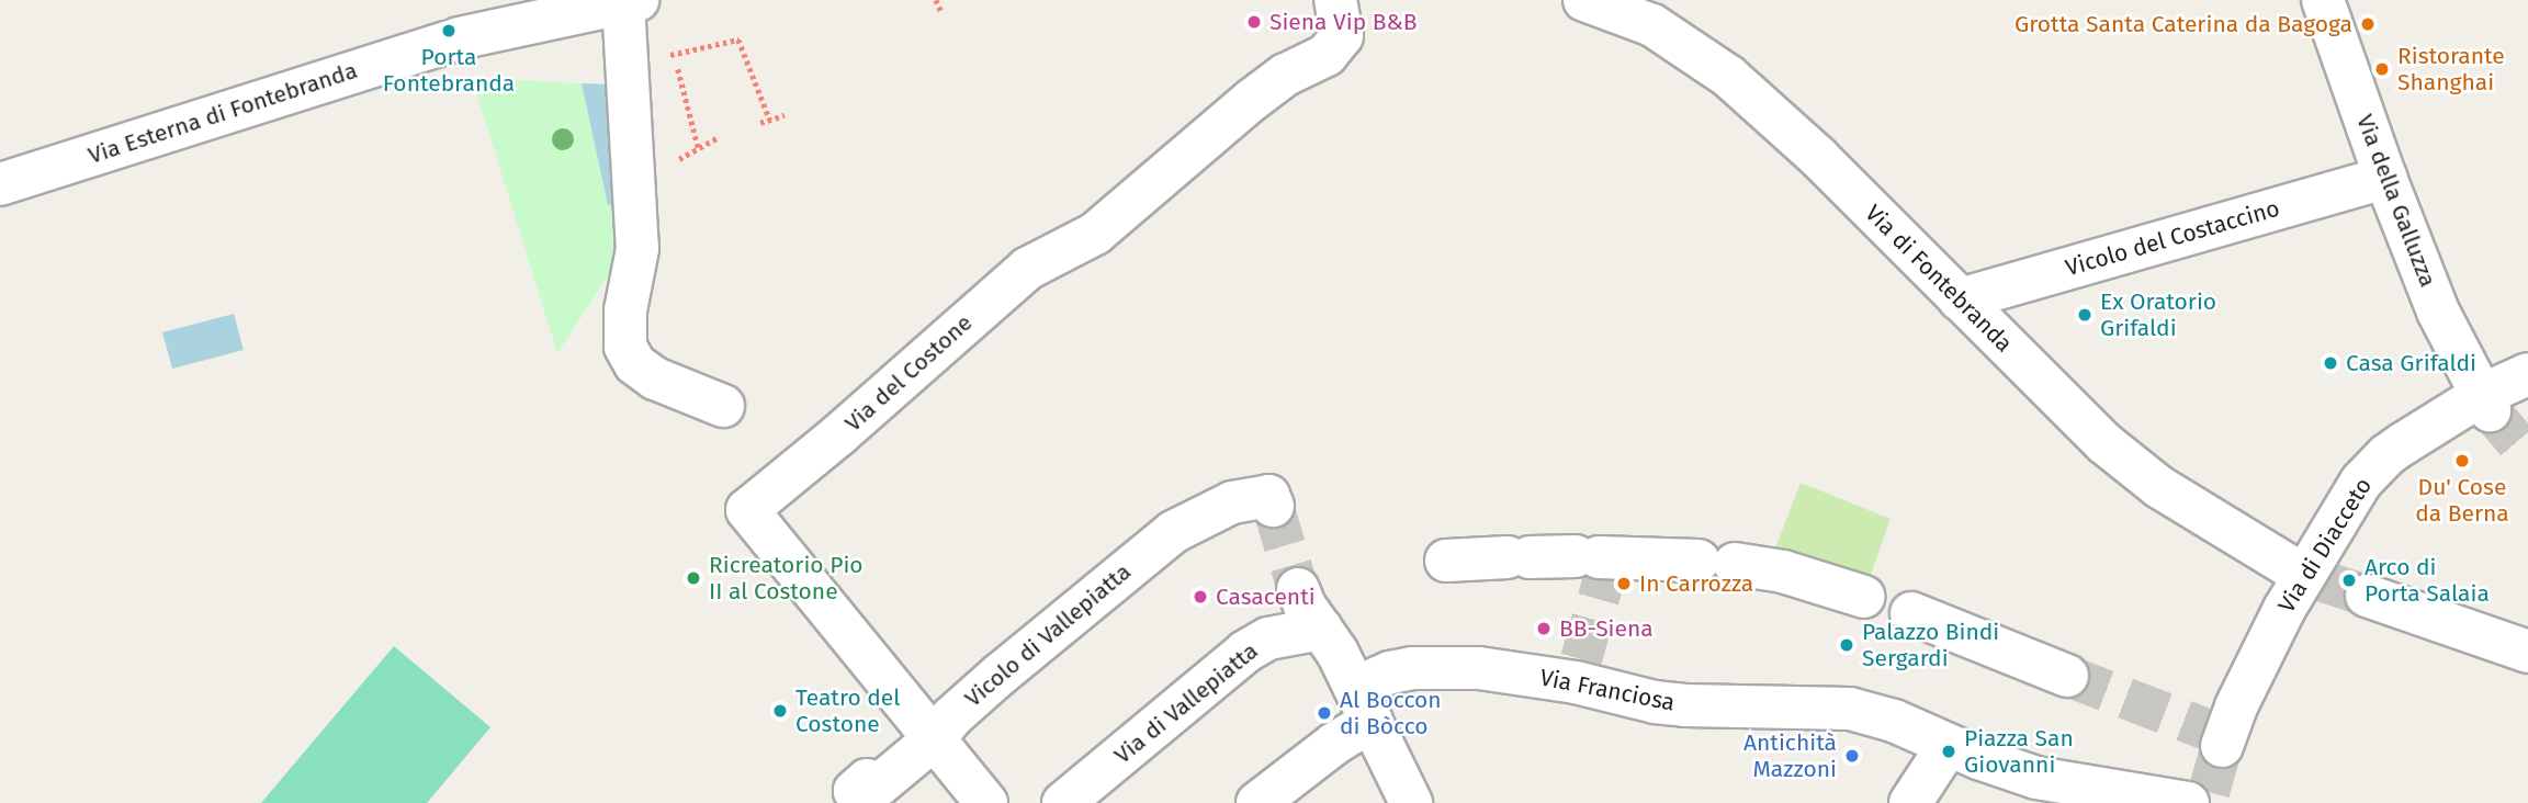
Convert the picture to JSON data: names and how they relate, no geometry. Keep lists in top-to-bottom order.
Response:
{
  "streets": {
    "street": [
      "Via Esterna di Fontebranda",
      "Via della Galluzza",
      "Vicolo del Costaccino",
      "Via di Fontebranda",
      "Via del Costone",
      "Via di Diacceto",
      "Vicolo di Vallepiatta",
      "Via Franciosa",
      "Via di Vallepiatta"
    ]
  },
  "crossings": [
    ["Via della Galluzza", "Vicolo del Costaccino"],
    ["Via della Galluzza", "Via di Diacceto"],
    ["Vicolo del Costaccino", "Via di Fontebranda"],
    ["Via di Fontebranda", "Via di Diacceto"],
    ["Via del Costone", "Vicolo di Vallepiatta"]
  ],
  "places": [
    "Siena Vip B&B",
    "Grotta Santa Caterina da Bagoga",
    "Porta Fontebranda",
    "Ristorante Shanghai",
    "Ex Oratorio Grifaldi",
    "Casa Grifaldi",
    "Du' Cose da Berna",
    "Ricreatorio Pio II al Costone",
    "Arco di Porta Salaia",
    "In Carrozza",
    "Casacenti",
    "BB-Siena",
    "Palazzo Bindi Sergardi",
    "Teatro del Costone",
    "Al Boccon di Bòcco",
    "Piazza San Giovanni",
    "Antichità Mazzoni"
  ]
}
